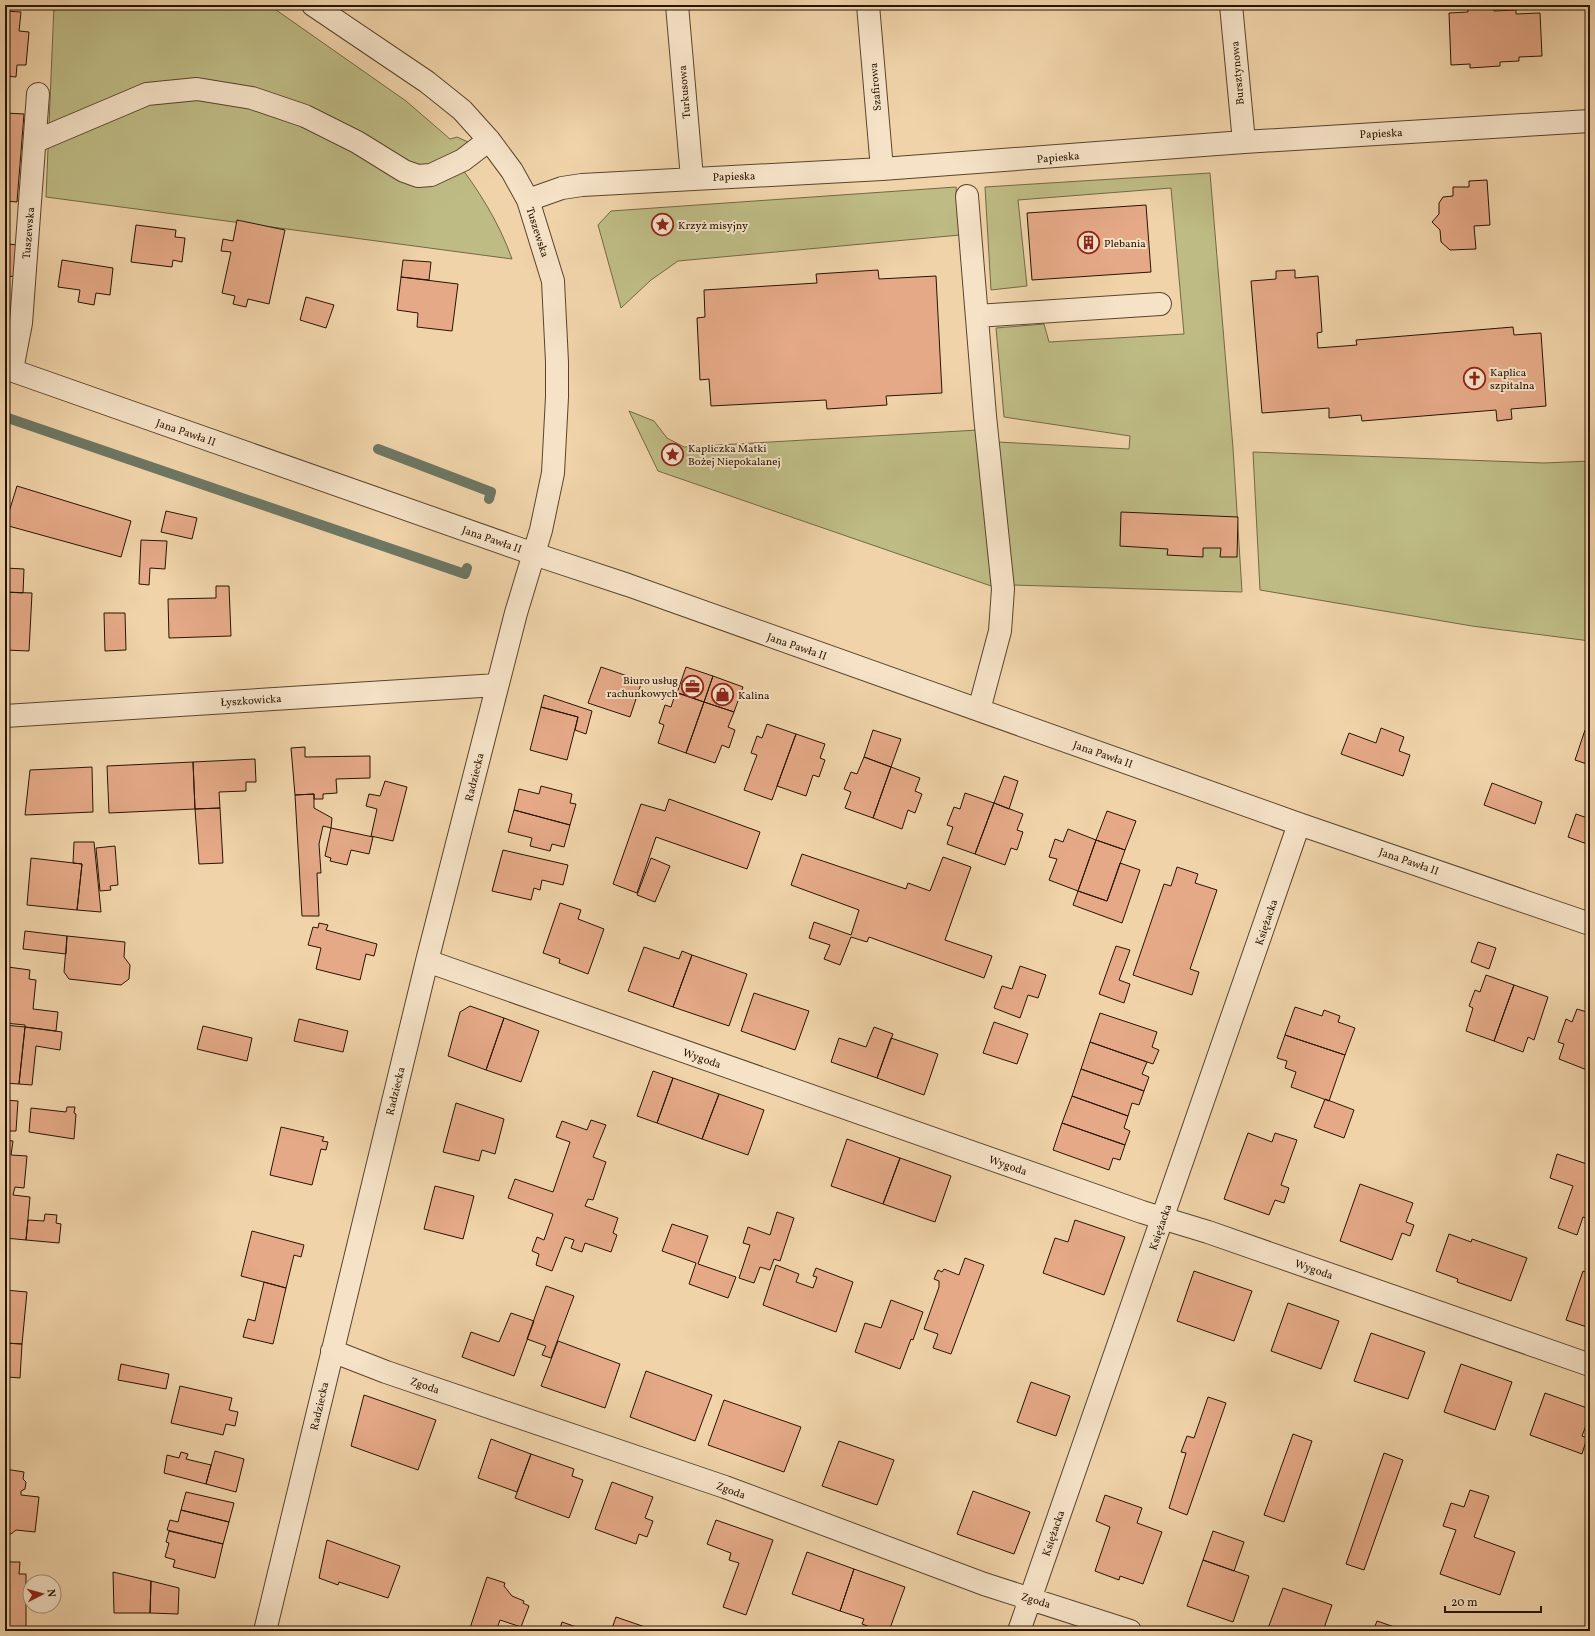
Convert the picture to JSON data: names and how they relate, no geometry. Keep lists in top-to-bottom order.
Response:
{
  "streets": {
    "street": [
      "Bursztynowa",
      "Szafirowa",
      "Turkusowa",
      "Papieska",
      "Tuszewska",
      "Jana Pawła II",
      "Łyszkowicka",
      "Radziecka",
      "Księżacka",
      "Wygoda",
      "Zgoda"
    ]
  },
  "crossings": [
    ["Bursztynowa", "Papieska"],
    ["Szafirowa", "Papieska"],
    ["Turkusowa", "Papieska"],
    ["Papieska", "Tuszewska"],
    ["Tuszewska", "Jana Pawła II"],
    ["Tuszewska", "Radziecka"],
    ["Jana Pawła II", "Radziecka"],
    ["Jana Pawła II", "Księżacka"],
    ["Łyszkowicka", "Radziecka"],
    ["Radziecka", "Wygoda"],
    ["Radziecka", "Zgoda"],
    ["Księżacka", "Wygoda"],
    ["Księżacka", "Zgoda"]
  ],
  "places": {
    "place": ["Krzyż misyjny", "Kapliczka Matki Bożej Niepokalanej"],
    "building": ["Plebania"],
    "church": ["Kaplica szpitalna"],
    "office": ["Biuro usług rachunkowych"],
    "shop": ["Kalina"]
  },
  "scale_bar": "20 m",
  "north": "right"
}
